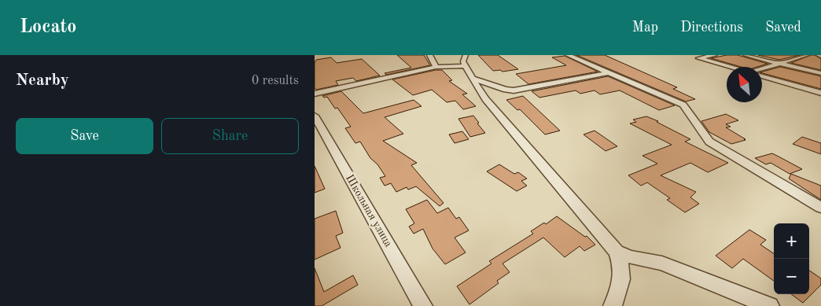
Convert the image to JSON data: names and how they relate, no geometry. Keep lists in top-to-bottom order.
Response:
{
  "streets": {
    "street": ["Школьная улица"]
  },
  "north": "top left",
  "page": {
    "header": "Locato",
    "nav": ["Map", "Directions", "Saved"],
    "heading": ["Nearby", "0 results"],
    "buttons": ["Save", "Share"],
    "map_buttons": ["+", "−"]
  }
}
